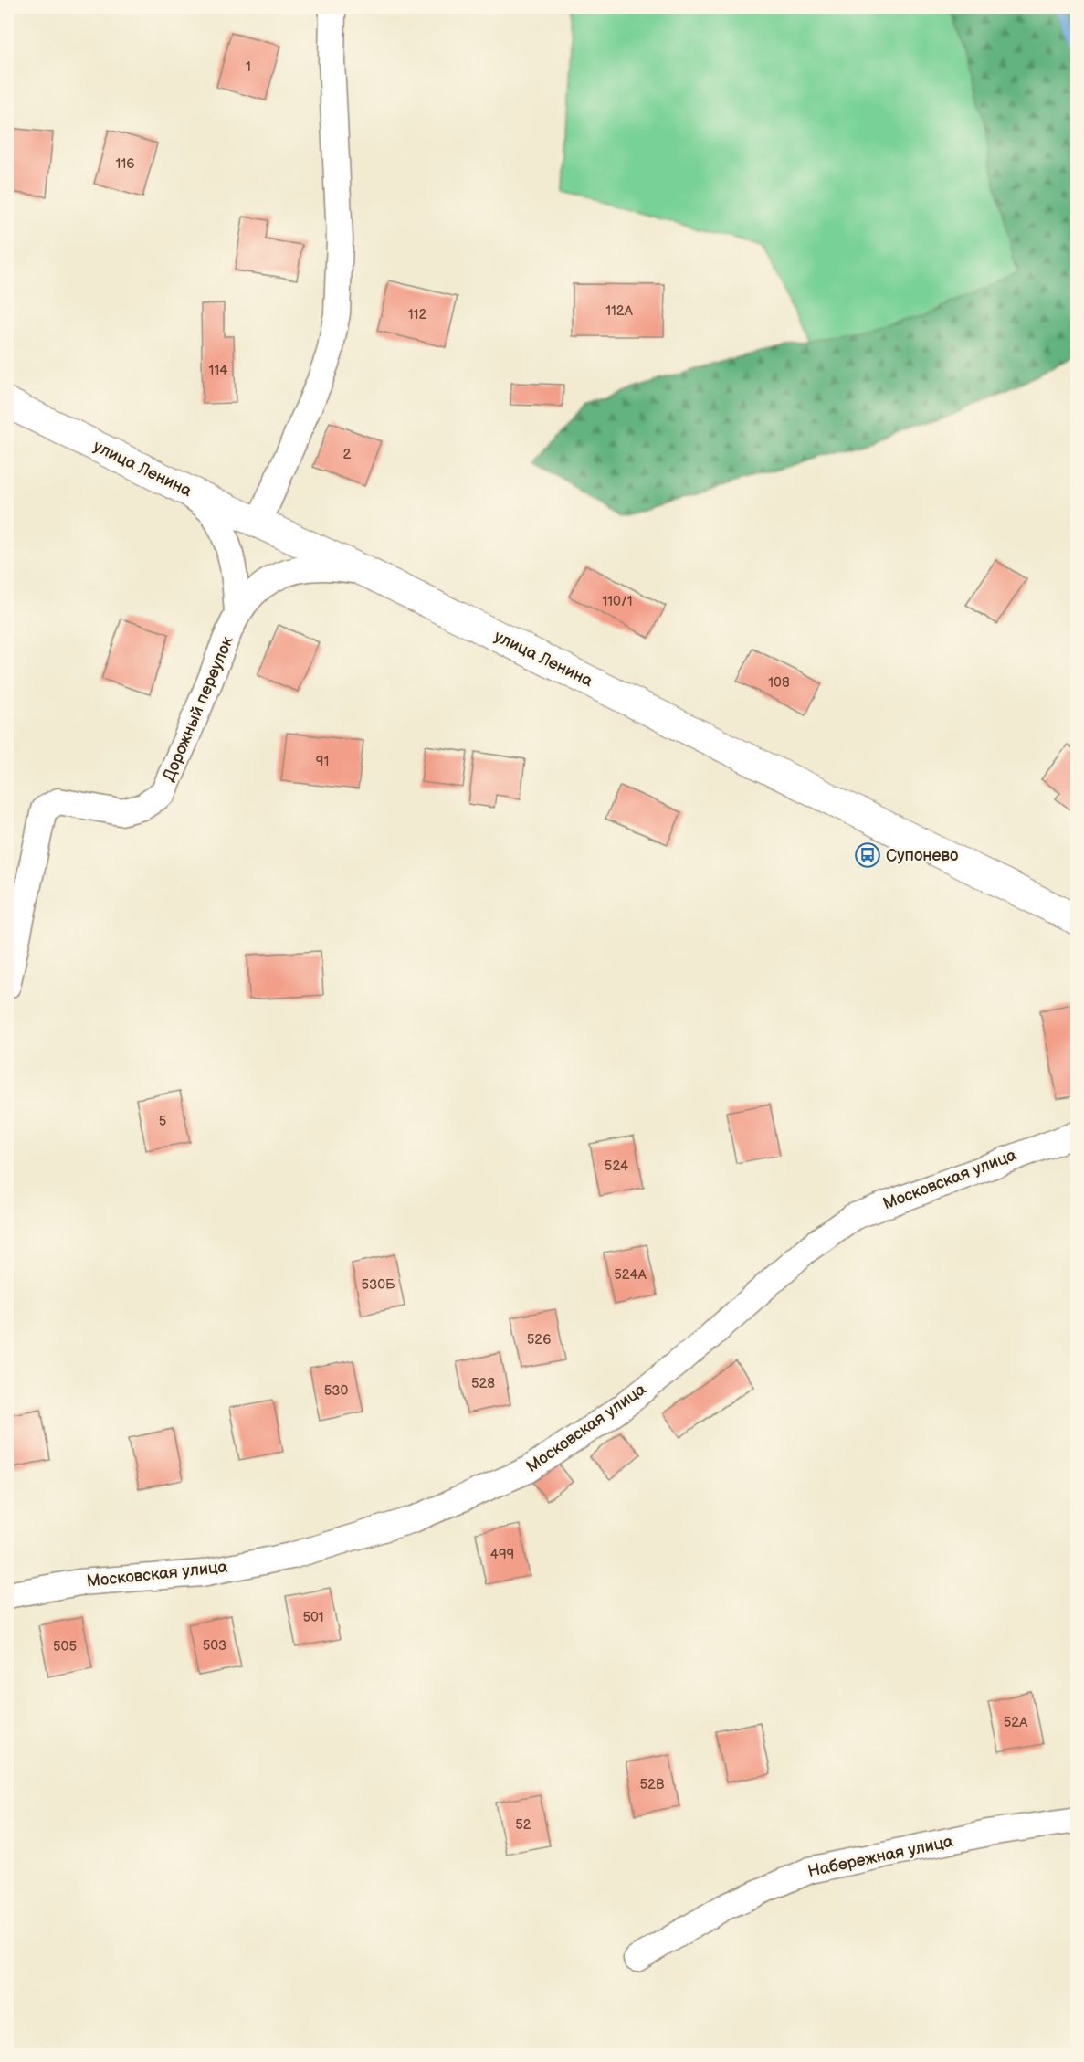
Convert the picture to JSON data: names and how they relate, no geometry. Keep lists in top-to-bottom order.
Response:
{
  "streets": {
    "main road": ["улица Ленина"],
    "street": ["Дорожный переулок", "Московская улица", "Набережная улица"]
  },
  "places": {
    "bus stop": ["Супонево"]
  },
  "house_numbers": [
    "1",
    "116",
    "112А",
    "112",
    "114",
    "2",
    "110/1",
    "108",
    "91",
    "5",
    "524",
    "524А",
    "530Б",
    "526",
    "528",
    "530",
    "499",
    "501",
    "503",
    "505",
    "52А",
    "52В",
    "52"
  ]
}
